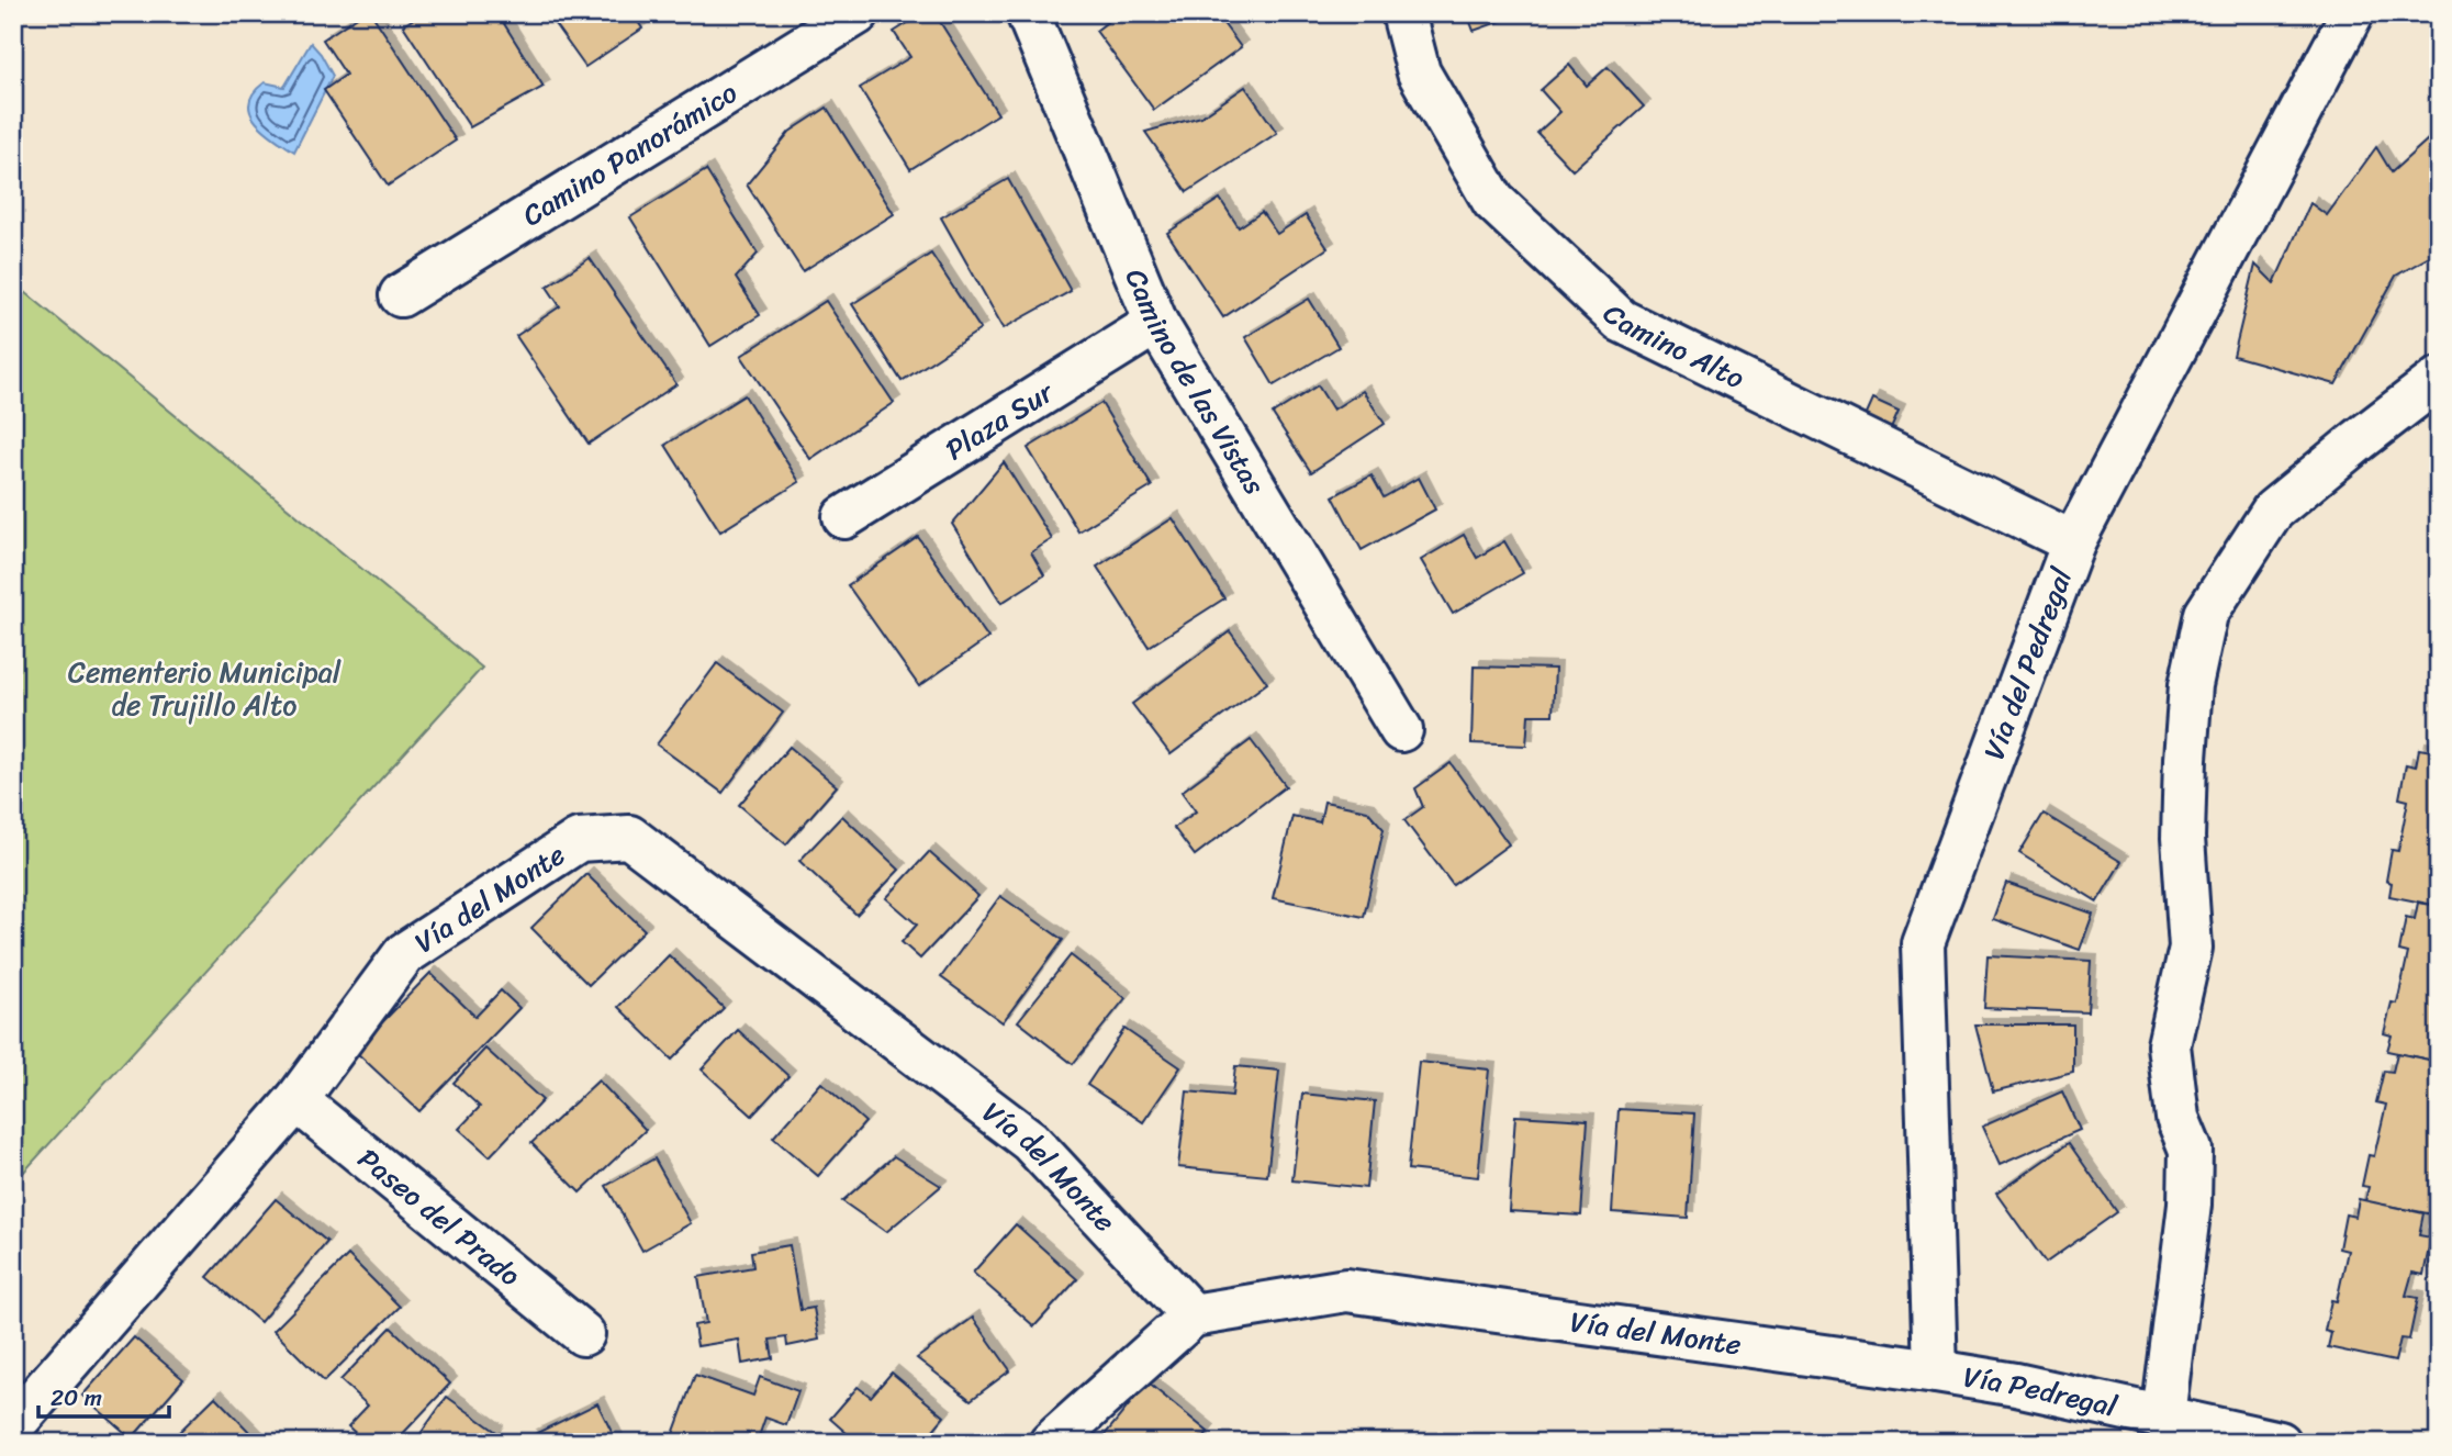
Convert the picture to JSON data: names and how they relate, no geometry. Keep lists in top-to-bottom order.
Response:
{
  "streets": {
    "street": [
      "Camino Panorámico",
      "Camino Alto",
      "Camino de las Vistas",
      "Plaza Sur",
      "Vía del Pedregal",
      "Vía del Monte",
      "Paseo del Prado",
      "Vía Pedregal"
    ]
  },
  "crossings": [
    ["Camino Alto", "Vía del Pedregal"],
    ["Camino de las Vistas", "Plaza Sur"],
    ["Vía del Pedregal", "Vía del Monte"],
    ["Vía del Pedregal", "Vía Pedregal"],
    ["Vía del Monte", "Paseo del Prado"],
    ["Vía del Monte", "Vía Pedregal"]
  ],
  "parks": ["Cementerio Municipal de Trujillo Alto"],
  "scale_bar": "20 m"
}
